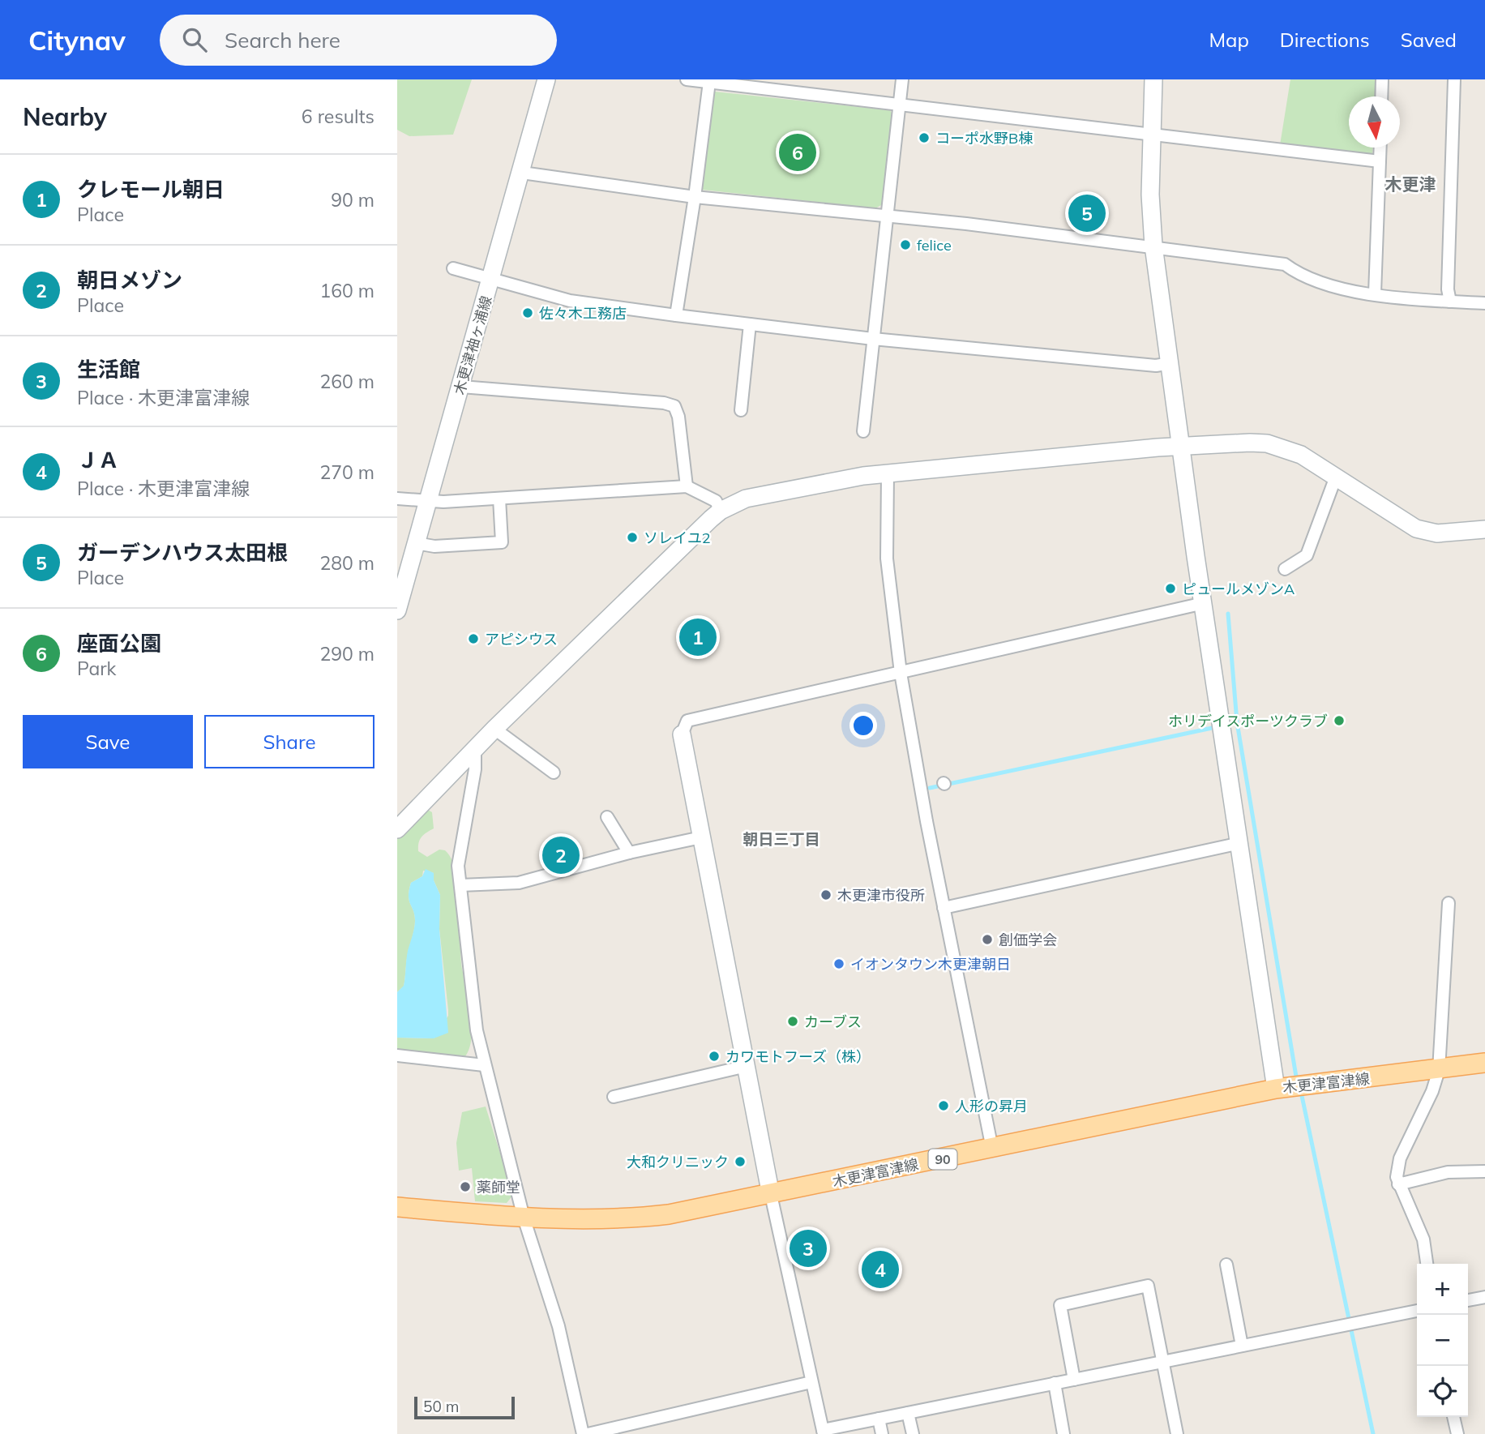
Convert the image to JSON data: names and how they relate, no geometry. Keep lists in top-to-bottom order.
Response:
{
  "streets": {
    "main road": ["木更津富津線", "90"],
    "street": ["木更津袖ヶ浦線"]
  },
  "districts": ["木更津", "朝日三丁目"],
  "places": [
    "コーポ水野B棟",
    "felice",
    "佐々木工務店",
    "ソレイユ2",
    "ピュールメゾンA",
    "アピシウス",
    "ホリデイスポーツクラブ",
    "木更津市役所",
    "創価学会",
    "イオンタウン木更津朝日",
    "カーブス",
    "カワモトフーズ（株）",
    "人形の昇月",
    "大和クリニック",
    "薬師堂"
  ],
  "scale_bar": "50 m",
  "north": "bottom",
  "page": {
    "header": "Citynav",
    "search": "Search here",
    "nav": ["Map", "Directions", "Saved"],
    "heading": ["Nearby", "6 results"],
    "pins": [
      "6",
      "5",
      "1",
      "2",
      "3",
      "4"
    ],
    "list": [
      {
        "mark": "1",
        "name": "クレモール朝日",
        "note": "Place",
        "value": "90 m"
      },
      {
        "mark": "2",
        "name": "朝日メゾン",
        "note": "Place",
        "value": "160 m"
      },
      {
        "mark": "3",
        "name": "生活館",
        "note": "Place · 木更津富津線",
        "value": "260 m"
      },
      {
        "mark": "4",
        "name": "ＪＡ",
        "note": "Place · 木更津富津線",
        "value": "270 m"
      },
      {
        "mark": "5",
        "name": "ガーデンハウス太田根",
        "note": "Place",
        "value": "280 m"
      },
      {
        "mark": "6",
        "name": "座面公園",
        "note": "Park",
        "value": "290 m"
      }
    ],
    "buttons": ["Save", "Share"],
    "map_buttons": ["+", "−"],
    "scale": "50 m"
  }
}
